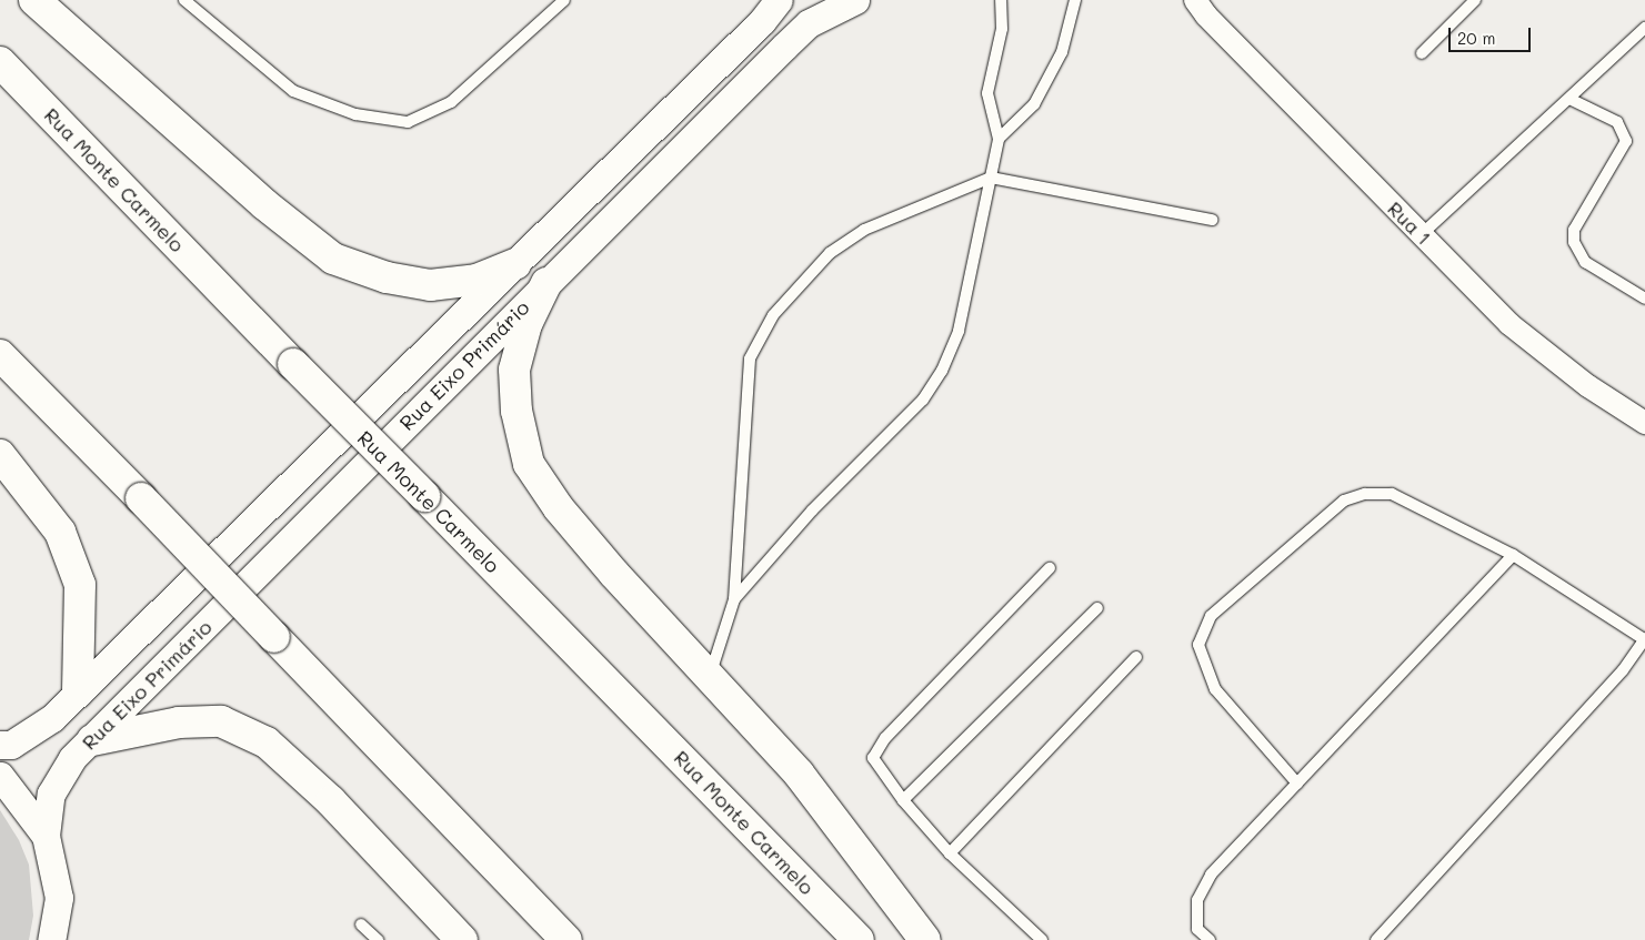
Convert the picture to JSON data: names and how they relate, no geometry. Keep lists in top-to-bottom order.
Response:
{
  "streets": {
    "highway": ["Rua Monte Carmelo"],
    "street": ["Rua 1", "Rua Eixo Primário"]
  },
  "scale_bar": "20 m"
}
